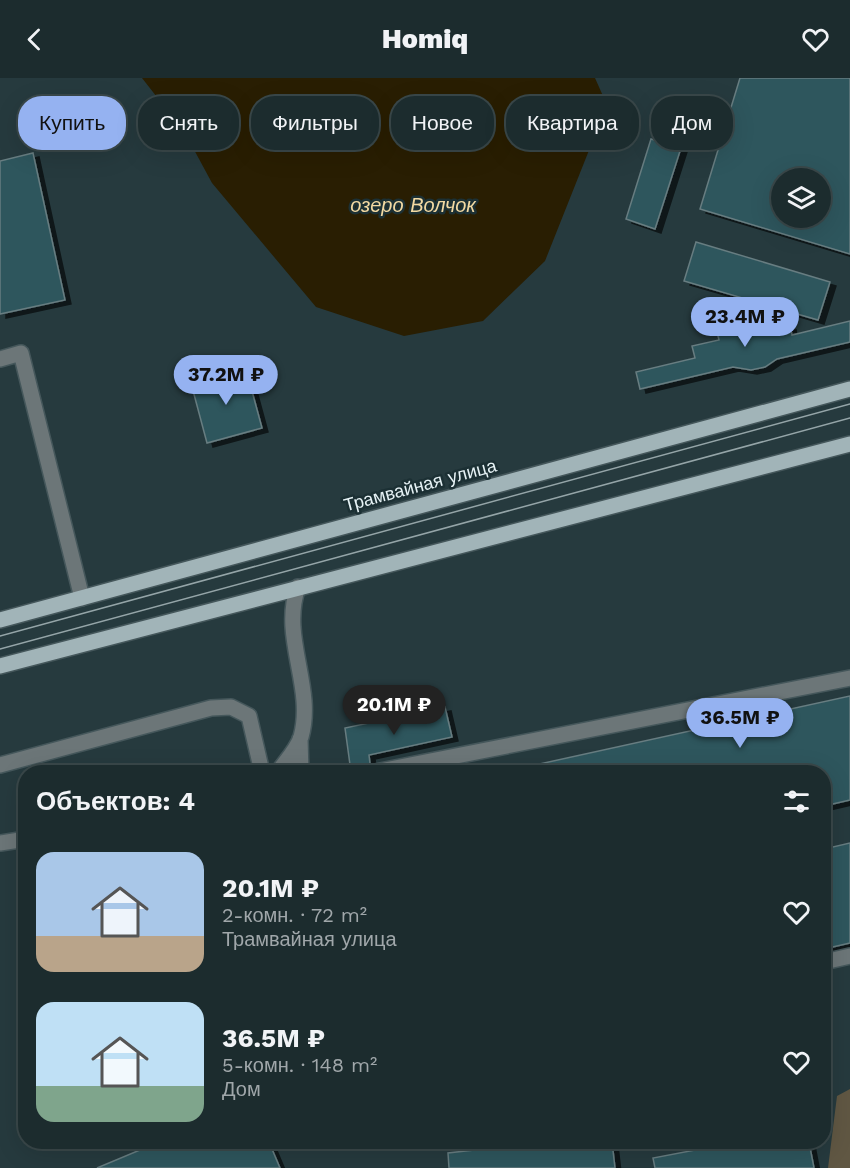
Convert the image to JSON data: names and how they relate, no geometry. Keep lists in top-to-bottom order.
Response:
{
  "streets": {
    "main road": ["Трамвайная улица"]
  },
  "water": ["озеро Волчок"],
  "page": {
    "header": "Homiq",
    "chip": [
      "Купить",
      "Снять",
      "Фильтры",
      "Новое",
      "Квартира",
      "Дом"
    ],
    "price": [
      "23.4M ₽",
      "37.2M ₽",
      "20.1M ₽",
      "36.5M ₽"
    ],
    "heading": "Объектов: 4",
    "list": [
      {
        "name": "20.1M ₽",
        "note": "2-комн. · 72 m² · Трамвайная улица"
      },
      {
        "name": "36.5M ₽",
        "note": "5-комн. · 148 m² · Дом"
      }
    ]
  }
}
